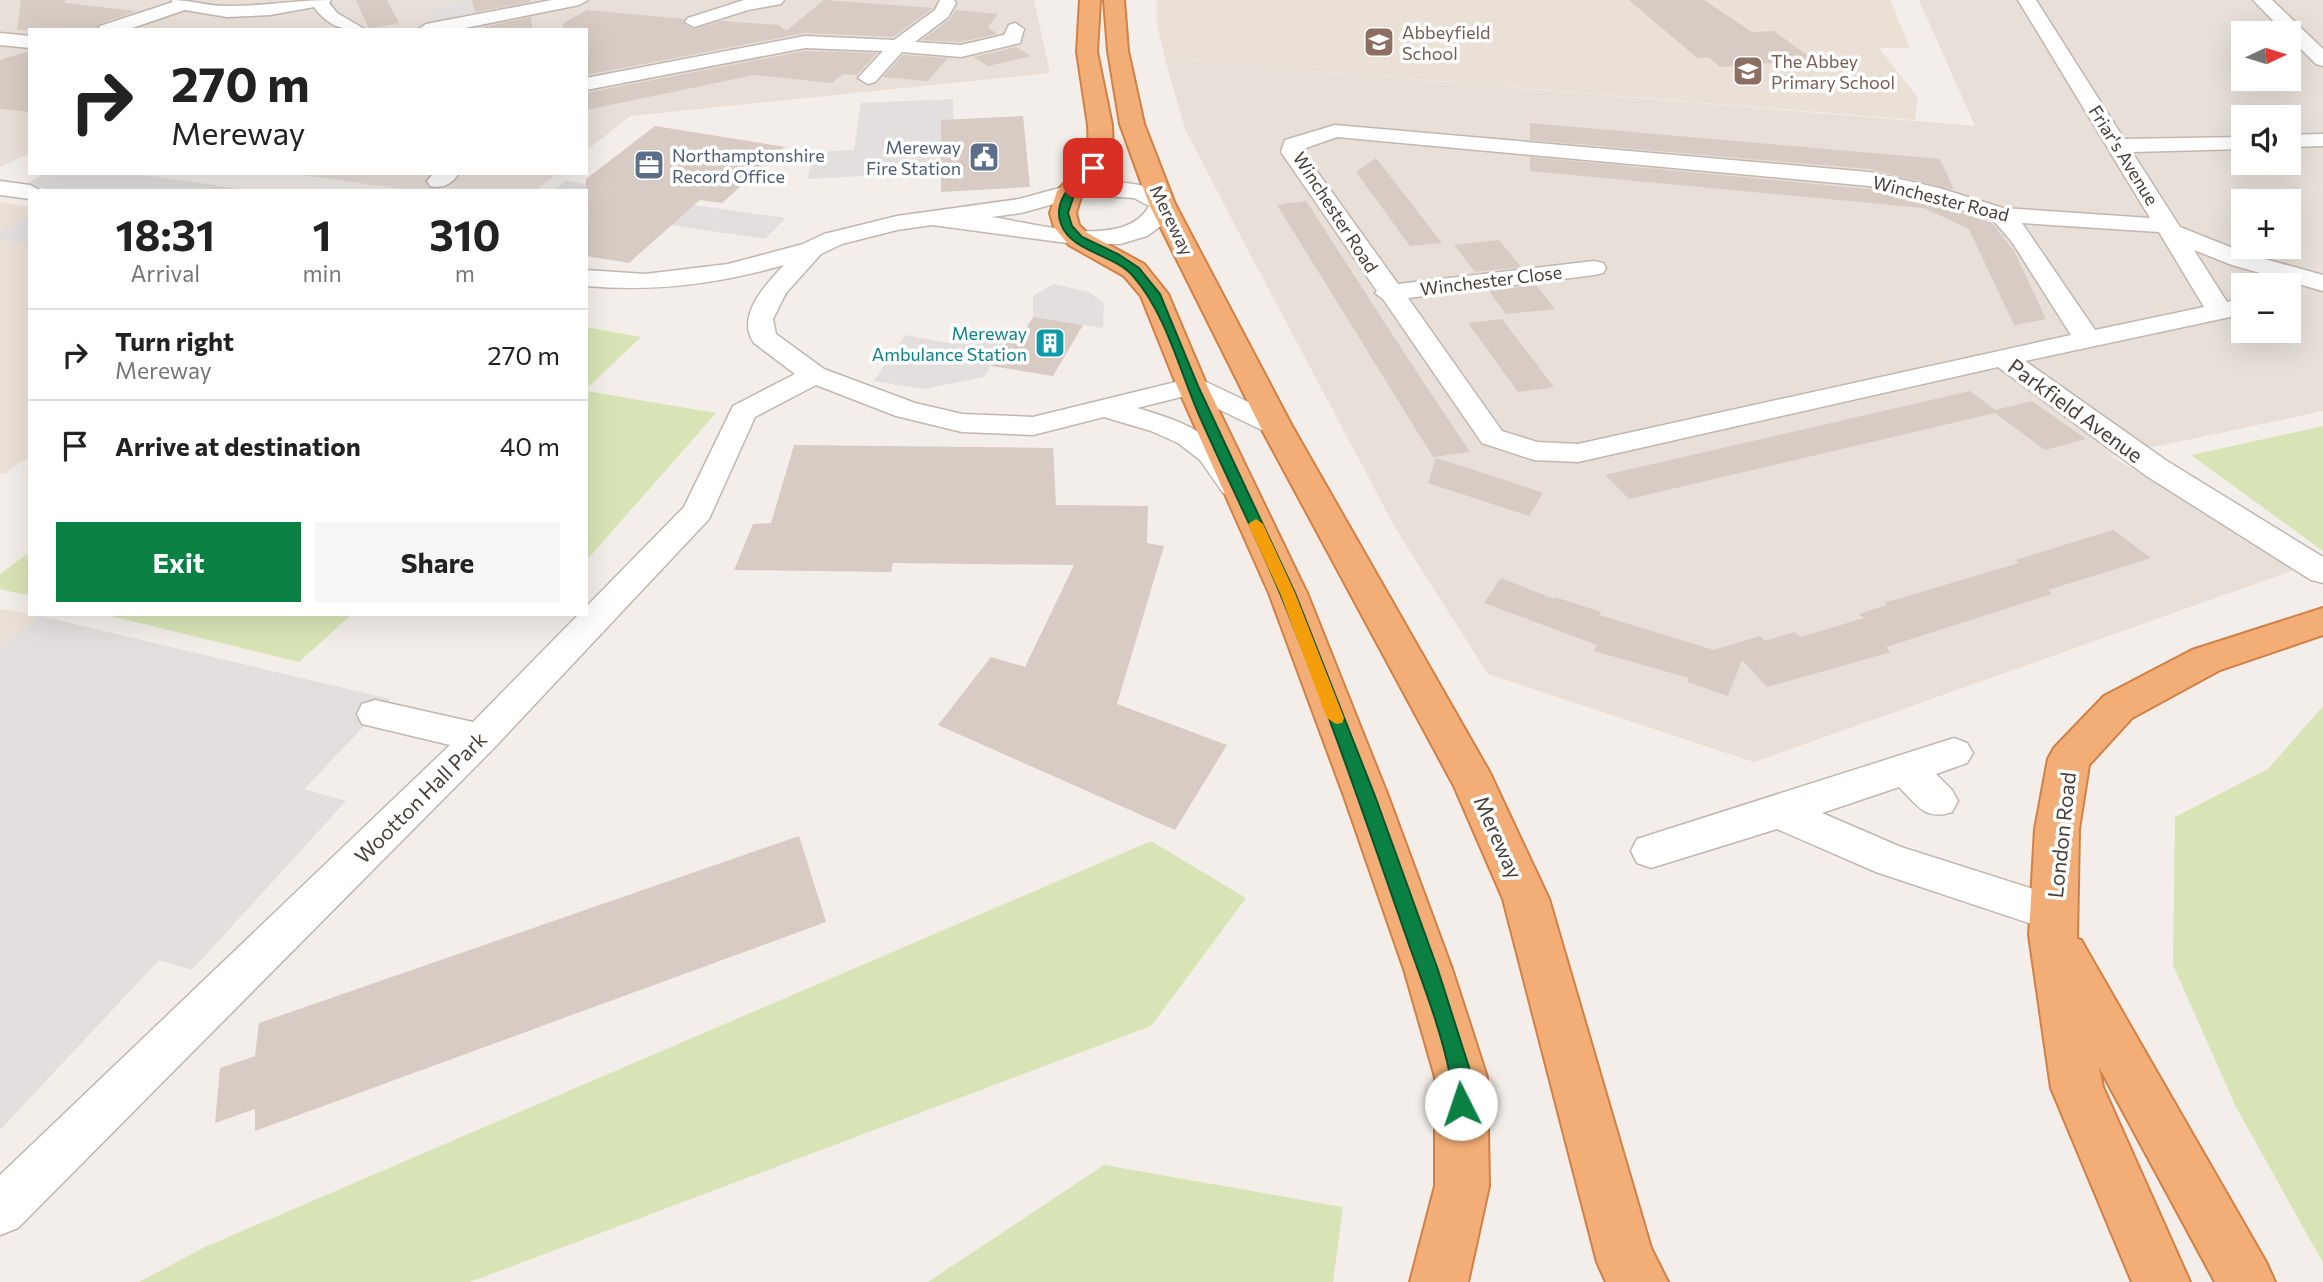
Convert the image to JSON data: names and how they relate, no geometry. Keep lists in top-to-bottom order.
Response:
{
  "streets": {
    "highway": ["Mereway", "London Road"],
    "street": [
      "Friar's Avenue",
      "Winchester Road",
      "Winchester Close",
      "Parkfield Avenue",
      "Wootton Hall Park"
    ]
  },
  "crossings": [
    ["Friar's Avenue", "Winchester Road"],
    ["Winchester Road", "Winchester Close"],
    ["Winchester Road", "Parkfield Avenue"]
  ],
  "places": {
    "school or university": ["Abbeyfield School", "The Abbey Primary School"],
    "public building": ["Mereway Fire Station"],
    "office": ["Northamptonshire Record Office"],
    "building": ["Mereway Ambulance Station"]
  },
  "north": "right",
  "page": {
    "map_buttons": ["+", "−"],
    "turn": ["270 m", "Mereway"],
    "eta": [
      "18:31",
      "Arrival",
      "1",
      "min",
      "310",
      "m"
    ],
    "list": [
      {
        "name": "Turn right",
        "note": "Mereway",
        "value": "270 m"
      },
      {
        "name": "Arrive at destination",
        "value": "40 m"
      }
    ],
    "buttons": ["Exit", "Share"]
  }
}
